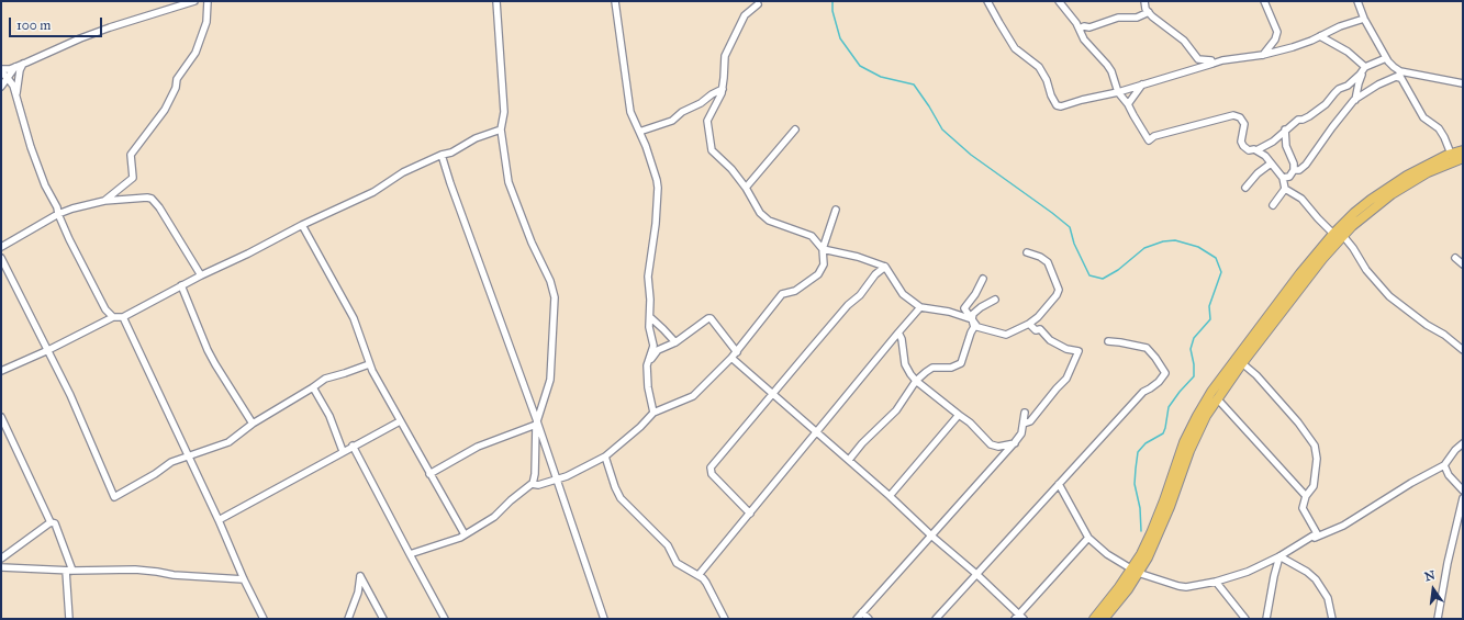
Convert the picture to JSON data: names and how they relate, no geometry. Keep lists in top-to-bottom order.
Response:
{
  "scale_bar": "100 m",
  "north": "top"
}
